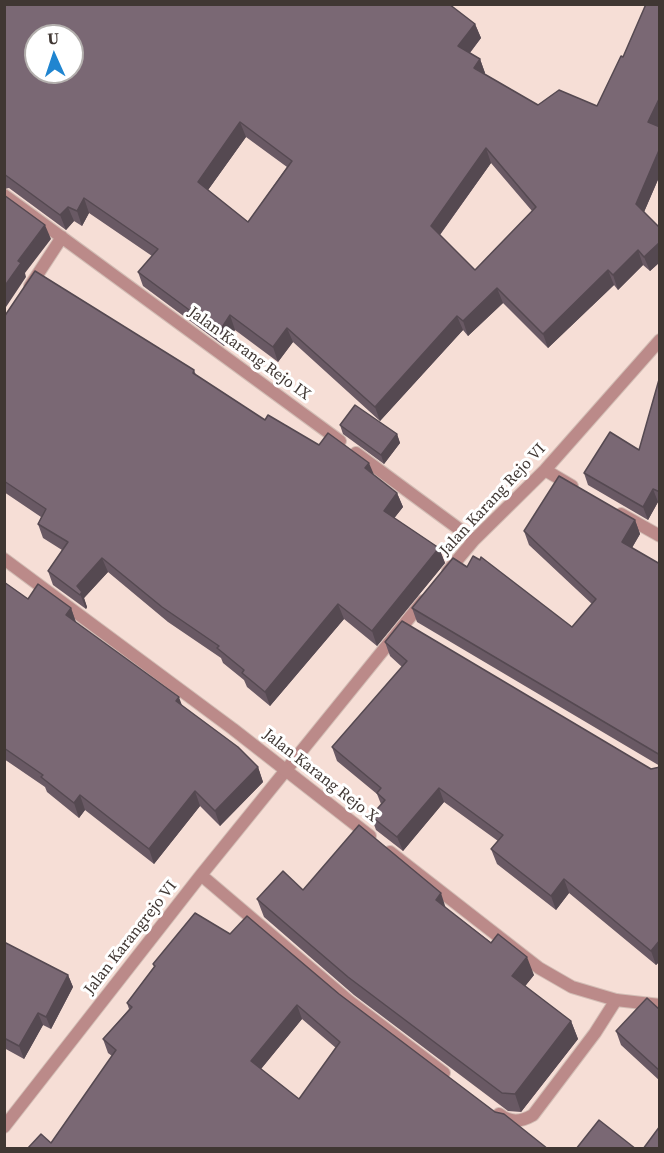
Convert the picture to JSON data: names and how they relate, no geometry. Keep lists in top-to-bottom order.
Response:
{
  "streets": {
    "street": [
      "Jalan Karang Rejo IX",
      "Jalan Karang Rejo VI",
      "Jalan Karang Rejo X",
      "Jalan Karangrejo VI"
    ]
  },
  "crossings": [
    ["Jalan Karang Rejo IX", "Jalan Karang Rejo VI"],
    ["Jalan Karang Rejo VI", "Jalan Karang Rejo X"],
    ["Jalan Karang Rejo VI", "Jalan Karangrejo VI"],
    ["Jalan Karang Rejo X", "Jalan Karangrejo VI"]
  ],
  "north": "top"
}
